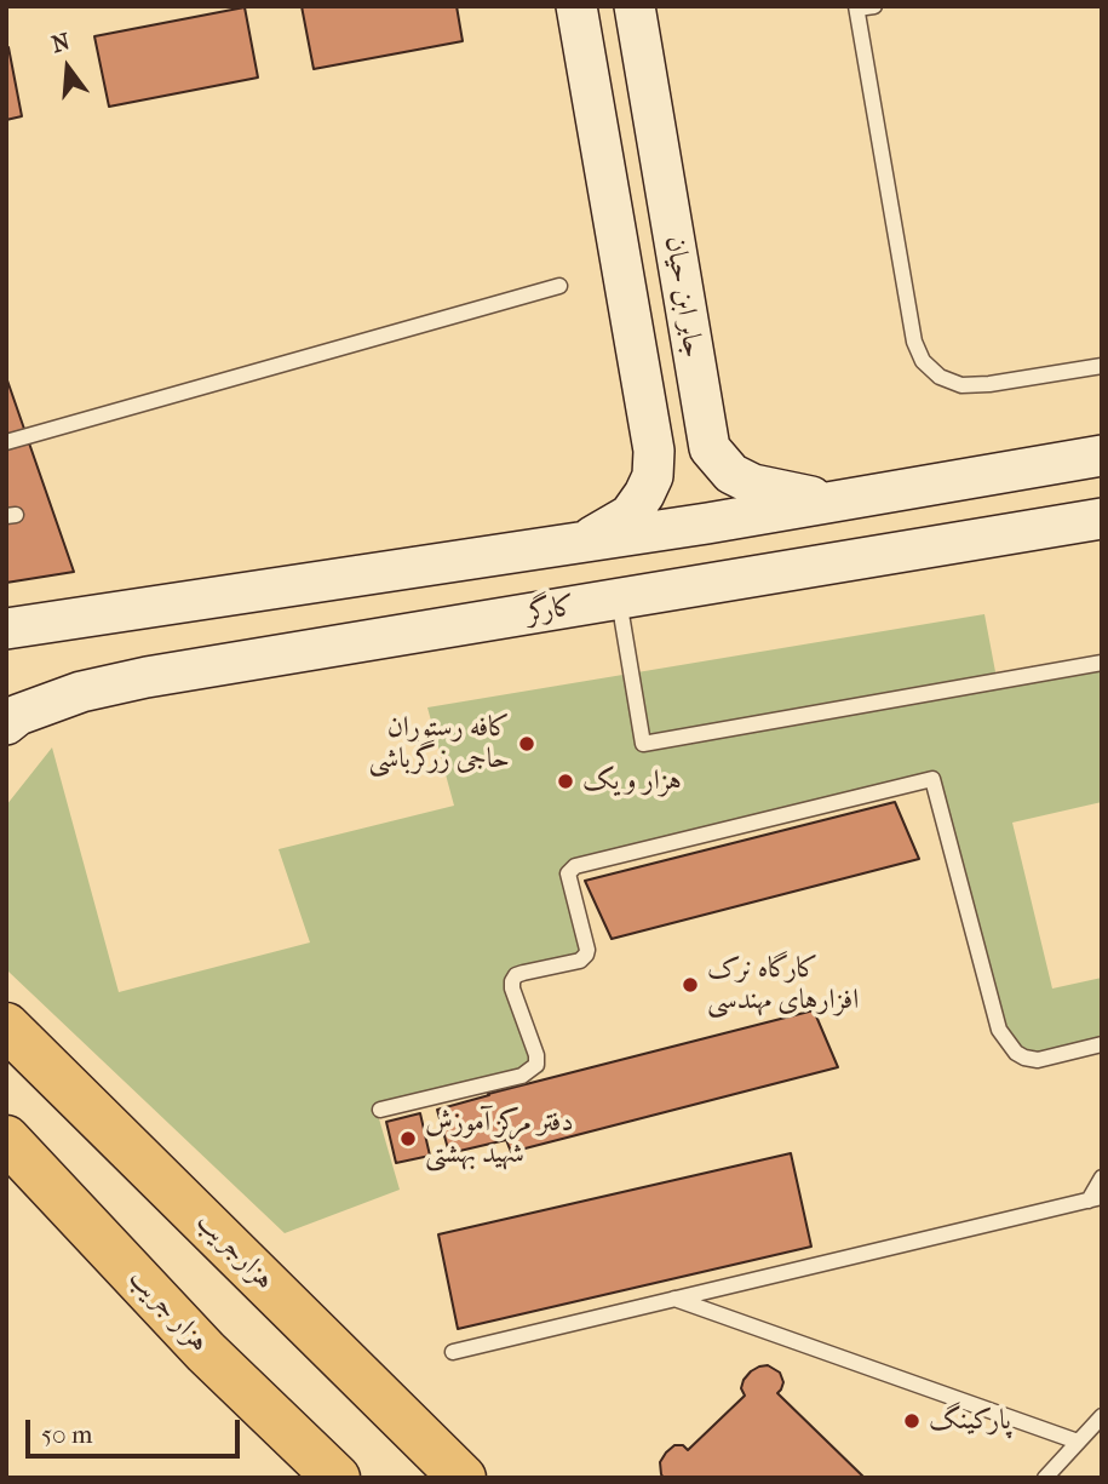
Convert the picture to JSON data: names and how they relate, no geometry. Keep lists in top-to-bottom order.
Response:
{
  "streets": {
    "main road": [
      "جابر ابن حیان",
      "کارگر",
      "هزارجریب",
      "هزار جریب"
    ]
  },
  "places": [
    "کافه رستوران حاجی زرگرباشی",
    "هزار و یک",
    "کارگاه نرک افزارهای مهندسی",
    "دفتر مرکز آموزش شهید بهشتی",
    "پارکینگ"
  ],
  "scale_bar": "50 m",
  "north": "top"
}
